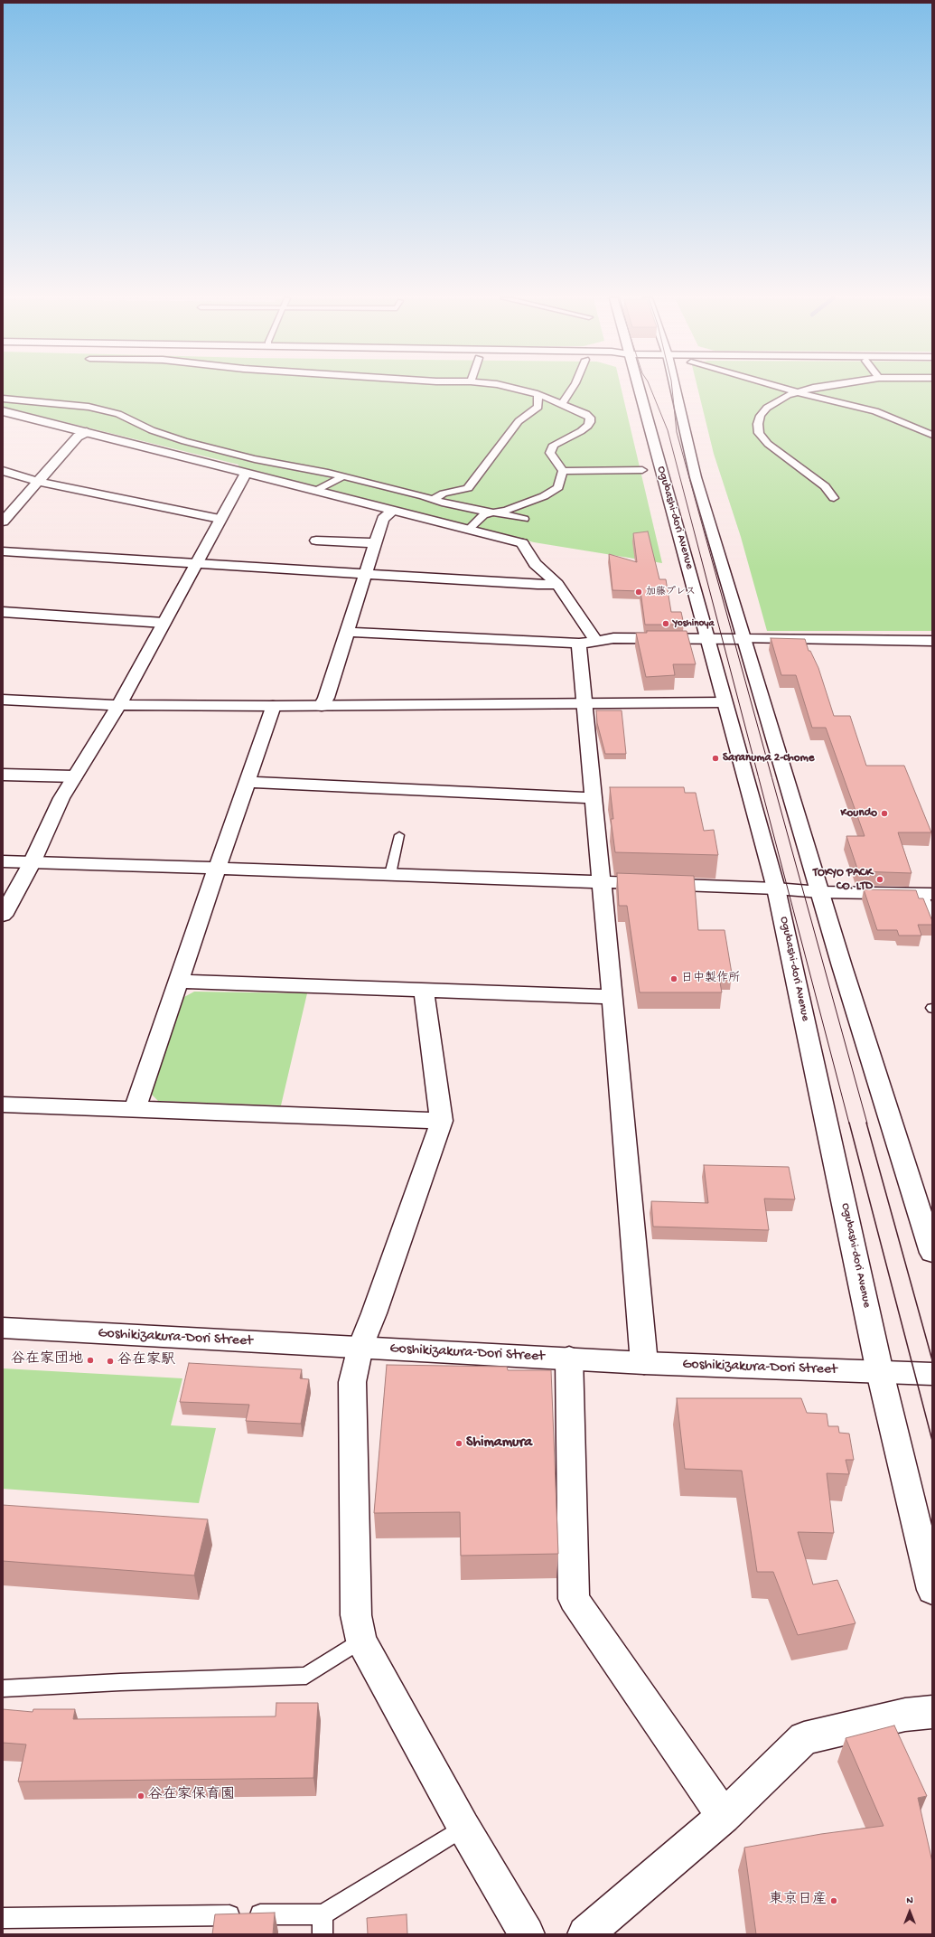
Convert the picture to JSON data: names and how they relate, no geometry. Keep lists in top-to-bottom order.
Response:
{
  "streets": {
    "street": ["Ogubashi-dori Avenue", "Goshikizakura-Dori Street"]
  },
  "crossings": [
    ["Ogubashi-dori Avenue", "Goshikizakura-Dori Street"]
  ],
  "places": [
    "加藤プレス",
    "Yoshinoya",
    "Saranuma 2-chome",
    "Koundo",
    "TOKYO PACK CO. LTD",
    "日中製作所",
    "谷在家団地",
    "谷在家駅",
    "Shimamura",
    "谷在家保育園",
    "東京日産"
  ],
  "north": "top"
}
